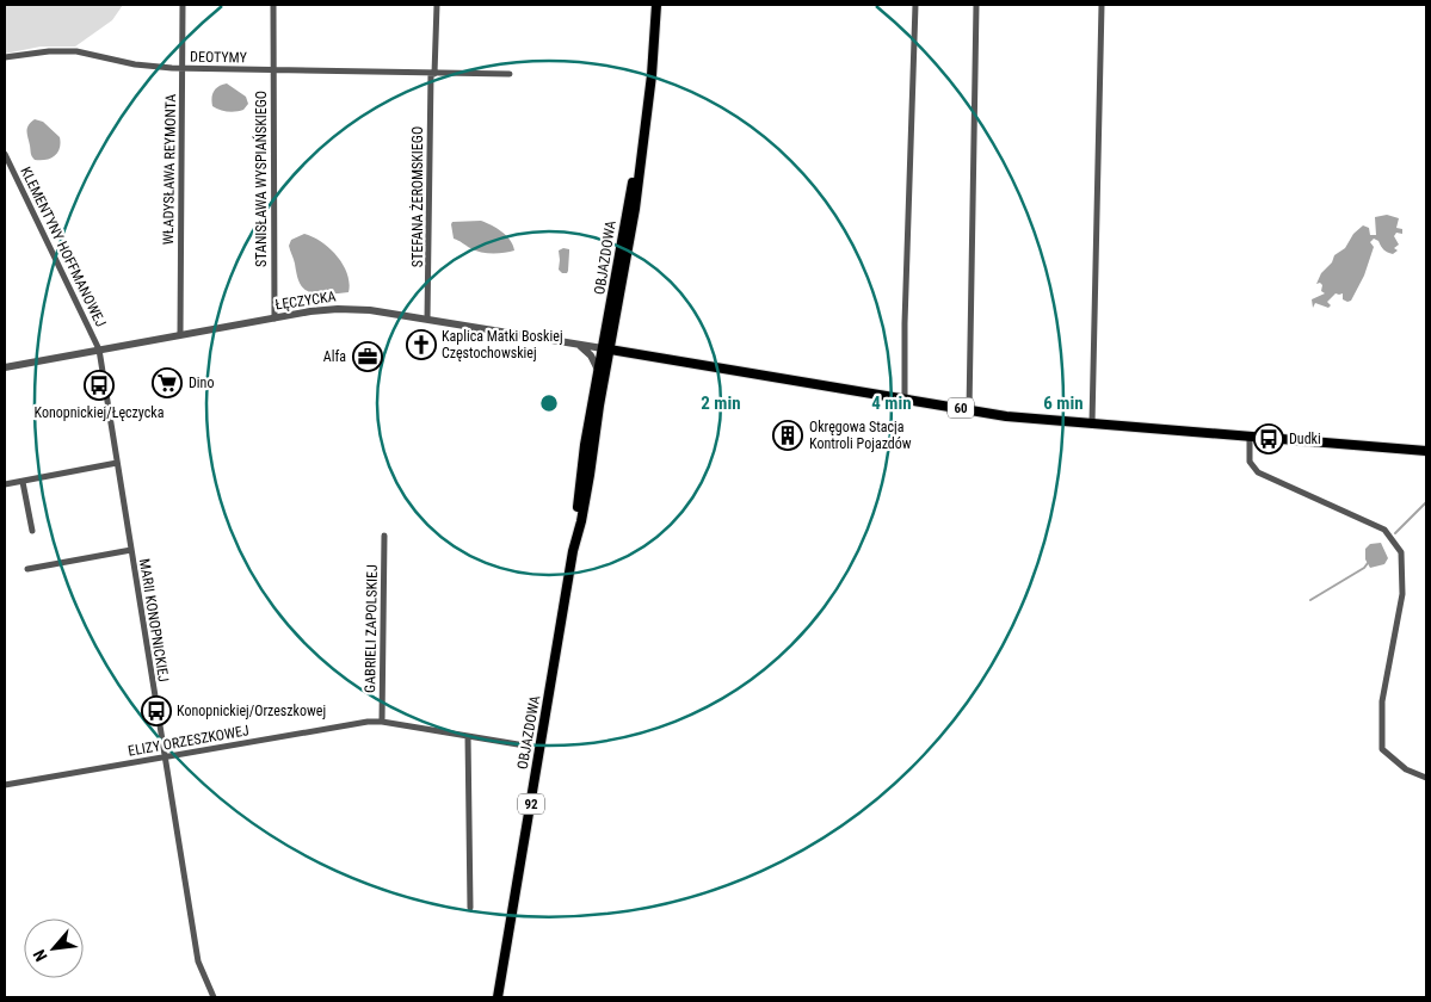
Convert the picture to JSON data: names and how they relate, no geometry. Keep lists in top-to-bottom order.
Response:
{
  "streets": {
    "main road": ["OBJAZDOWA", "60", "92"],
    "street": [
      "DEOTYMY",
      "WŁADYSŁAWA REYMONTA",
      "STANISŁAWA WYSPIAŃSKIEGO",
      "STEFANA ŻEROMSKIEGO",
      "KLEMENTYNY HOFFMANOWEJ",
      "ŁĘCZYCKA",
      "MARII KONOPNICKIEJ",
      "GABRIELI ZAPOLSKIEJ",
      "ELIZY ORZESZKOWEJ"
    ]
  },
  "crossings": [
    ["DEOTYMY", "WŁADYSŁAWA REYMONTA"],
    ["DEOTYMY", "STANISŁAWA WYSPIAŃSKIEGO"],
    ["DEOTYMY", "STEFANA ŻEROMSKIEGO"],
    ["WŁADYSŁAWA REYMONTA", "ŁĘCZYCKA"],
    ["STANISŁAWA WYSPIAŃSKIEGO", "ŁĘCZYCKA"],
    ["STEFANA ŻEROMSKIEGO", "ŁĘCZYCKA"],
    ["KLEMENTYNY HOFFMANOWEJ", "ŁĘCZYCKA"],
    ["KLEMENTYNY HOFFMANOWEJ", "MARII KONOPNICKIEJ"],
    ["OBJAZDOWA", "ŁĘCZYCKA"],
    ["OBJAZDOWA", "60"],
    ["ŁĘCZYCKA", "60"],
    ["ŁĘCZYCKA", "MARII KONOPNICKIEJ"],
    ["MARII KONOPNICKIEJ", "ELIZY ORZESZKOWEJ"],
    ["GABRIELI ZAPOLSKIEJ", "ELIZY ORZESZKOWEJ"]
  ],
  "places": {
    "church": ["Kaplica Matki Boskiej Częstochowskiej"],
    "office": ["Alfa"],
    "supermarket": ["Dino"],
    "bus stop": ["Konopnickiej/Łęczycka", "Dudki", "Konopnickiej/Orzeszkowej"],
    "building": ["Okręgowa Stacja Kontroli Pojazdów"]
  },
  "north": "bottom left",
  "rings": ["2 min", "4 min", "6 min"]
}
